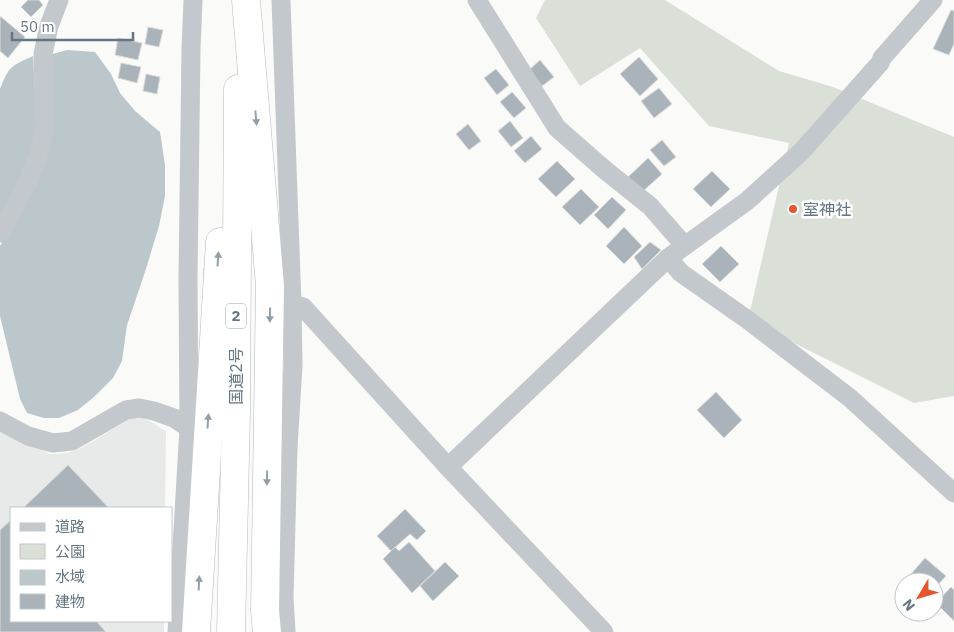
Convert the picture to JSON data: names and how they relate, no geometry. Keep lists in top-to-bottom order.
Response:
{
  "streets": {
    "highway": ["2", "国道2号"]
  },
  "places": ["室神社"],
  "legend": [
    "道路",
    "公園",
    "水域",
    "建物"
  ],
  "scale_bar": "50 m",
  "north": "bottom left"
}
